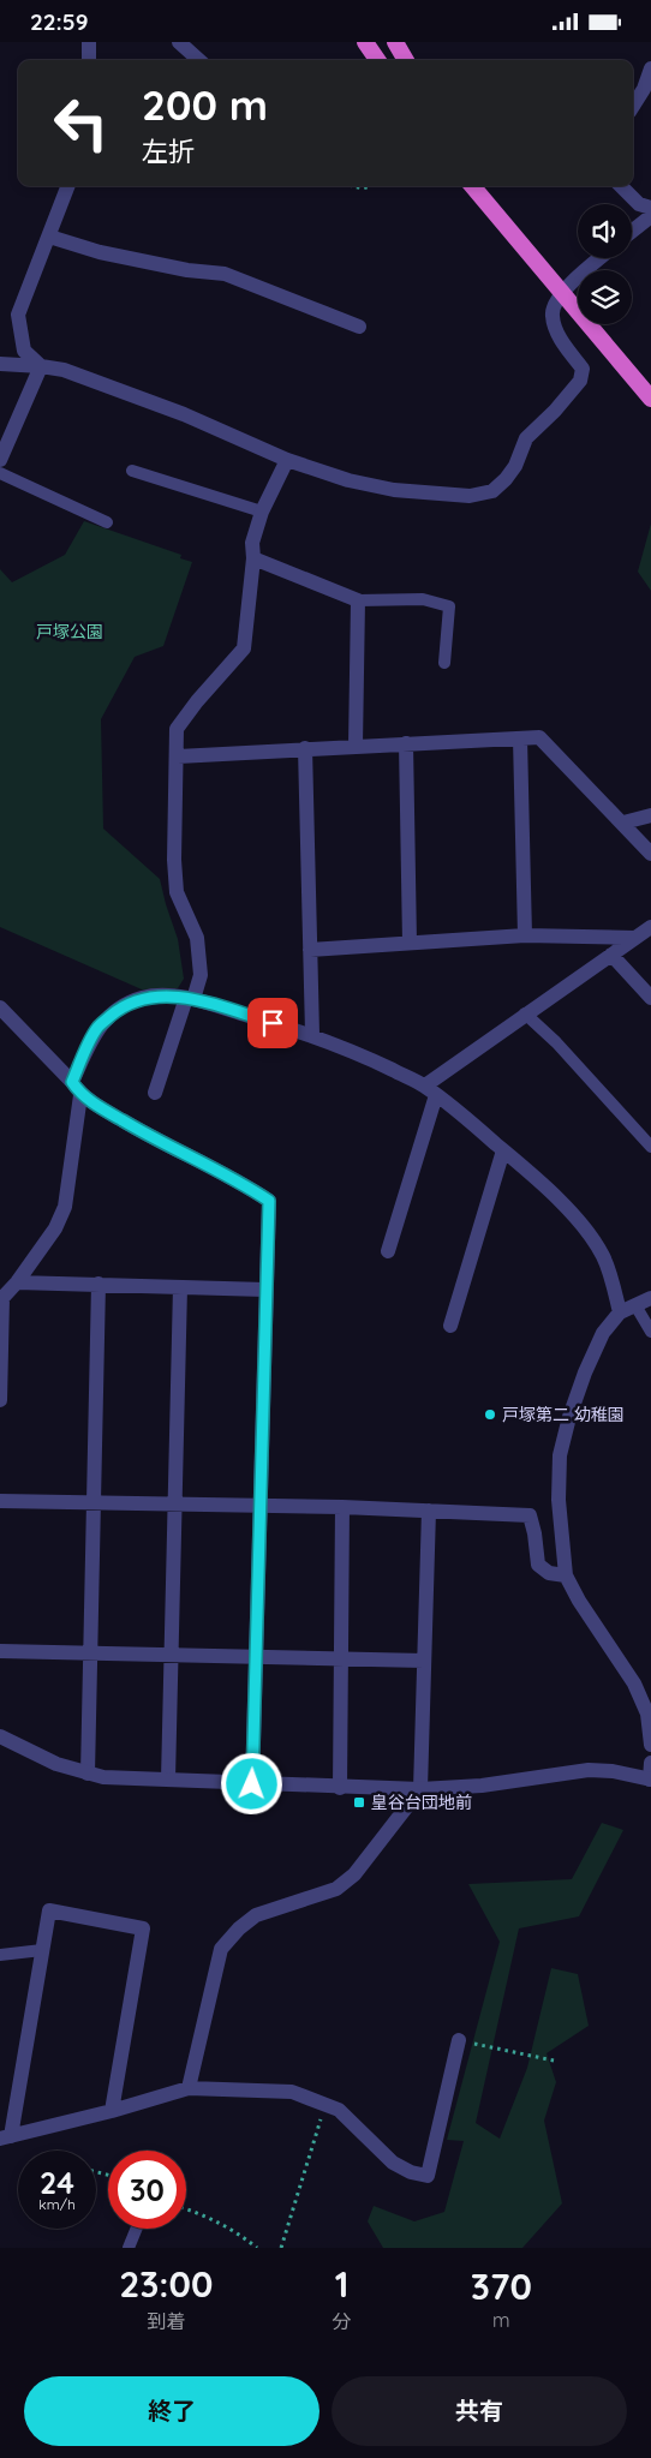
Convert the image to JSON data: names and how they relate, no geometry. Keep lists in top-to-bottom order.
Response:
{
  "parks": ["戸塚公園"],
  "places": {
    "other": ["戸塚第二 幼稚園"],
    "transit": ["皇谷台団地前"]
  },
  "page": {
    "status": "22:59",
    "turn": ["200 m", "左折"],
    "speed": "24 km/h",
    "limit": "30",
    "eta": [
      "23:00",
      "到着",
      "1",
      "分",
      "370",
      "m"
    ],
    "buttons": ["終了", "共有"]
  }
}
